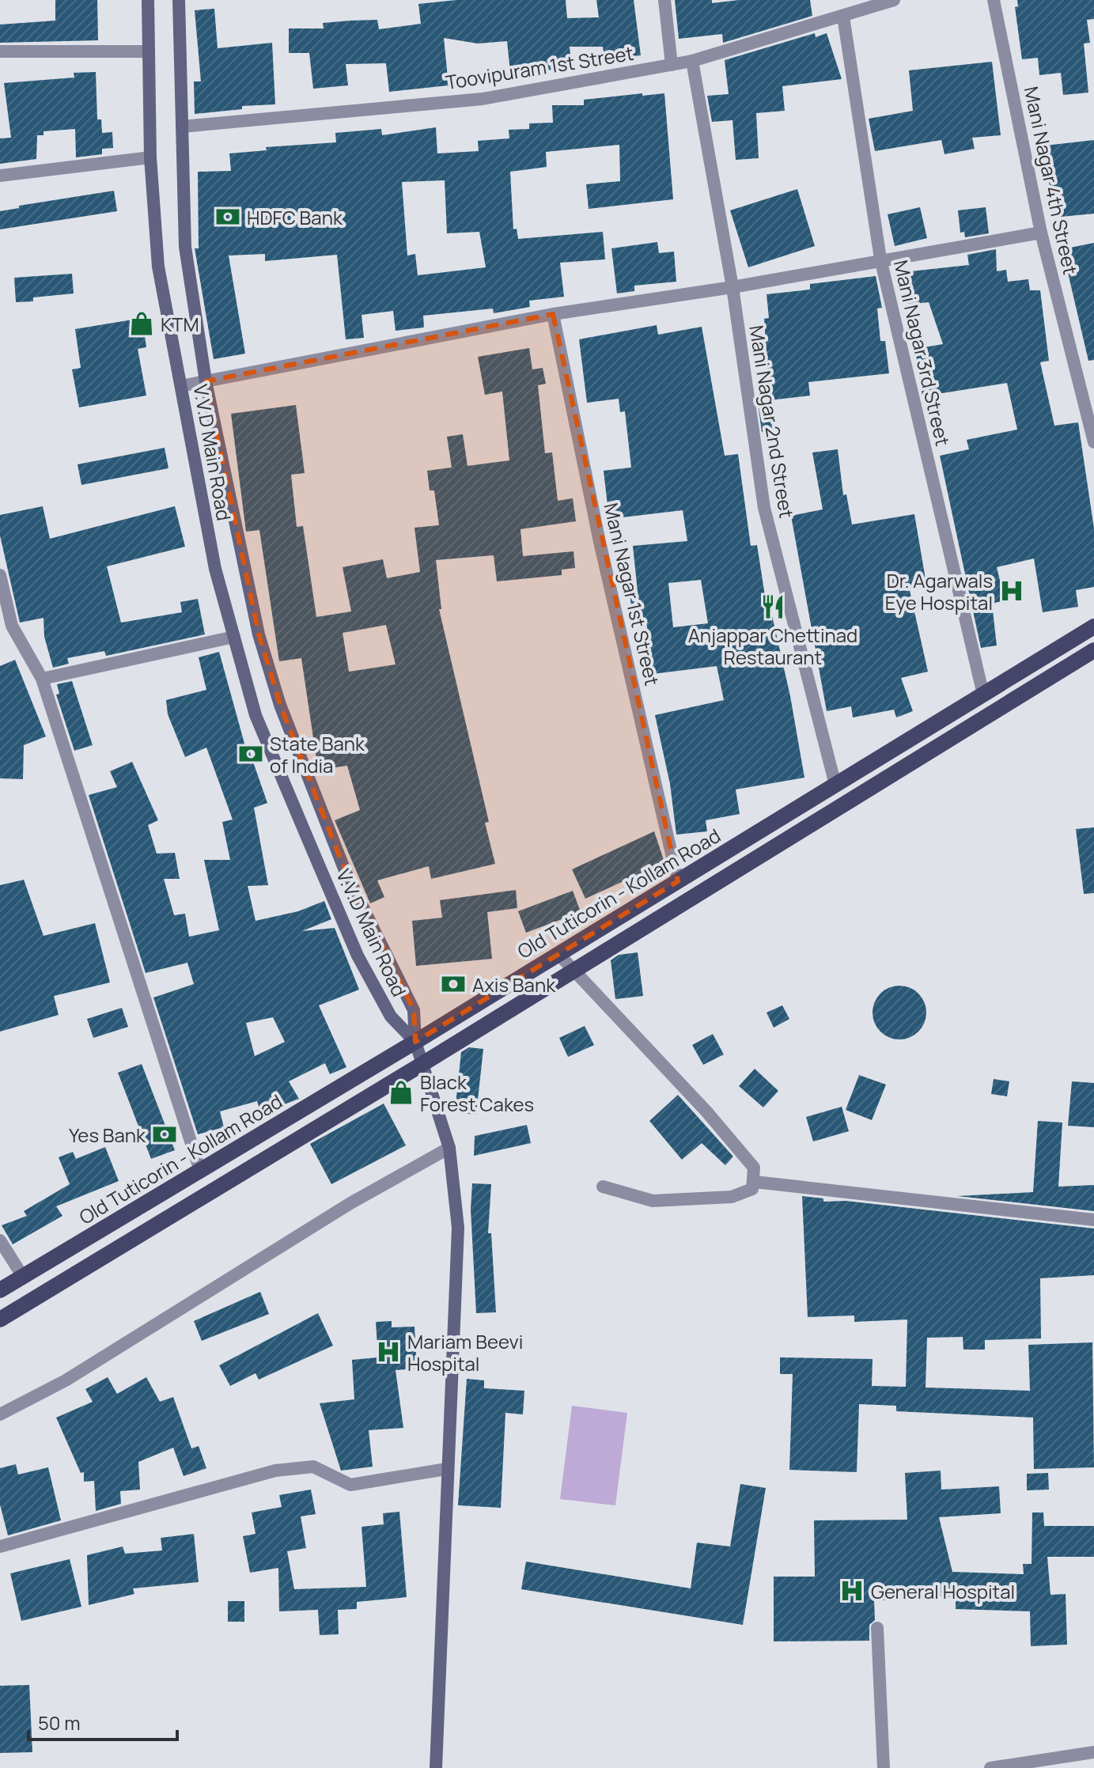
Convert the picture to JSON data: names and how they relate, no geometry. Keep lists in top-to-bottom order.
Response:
{
  "streets": {
    "main road": ["V.V.D Main Road", "Old Tuticorin - Kollam Road"],
    "street": [
      "Toovipuram 1st Street",
      "Mani Nagar 4th Street",
      "Mani Nagar 3rd Street",
      "Mani Nagar 2nd Street",
      "Mani Nagar 1st Street"
    ]
  },
  "crossings": [
    ["Toovipuram 1st Street", "Mani Nagar 3rd Street"],
    ["Toovipuram 1st Street", "Mani Nagar 2nd Street"],
    ["Toovipuram 1st Street", "V.V.D Main Road"],
    ["Mani Nagar 3rd Street", "Old Tuticorin - Kollam Road"],
    ["Mani Nagar 2nd Street", "Old Tuticorin - Kollam Road"],
    ["V.V.D Main Road", "Old Tuticorin - Kollam Road"],
    ["Mani Nagar 1st Street", "Old Tuticorin - Kollam Road"]
  ],
  "places": {
    "bank": [
      "HDFC Bank",
      "State Bank of India",
      "Axis Bank",
      "Yes Bank"
    ],
    "shop": ["KTM", "Black Forest Cakes"],
    "hospital": ["Dr. Agarwals Eye Hospital", "Mariam Beevi Hospital", "General Hospital"],
    "restaurant": ["Anjappar Chettinad Restaurant"]
  },
  "scale_bar": "50 m"
}
